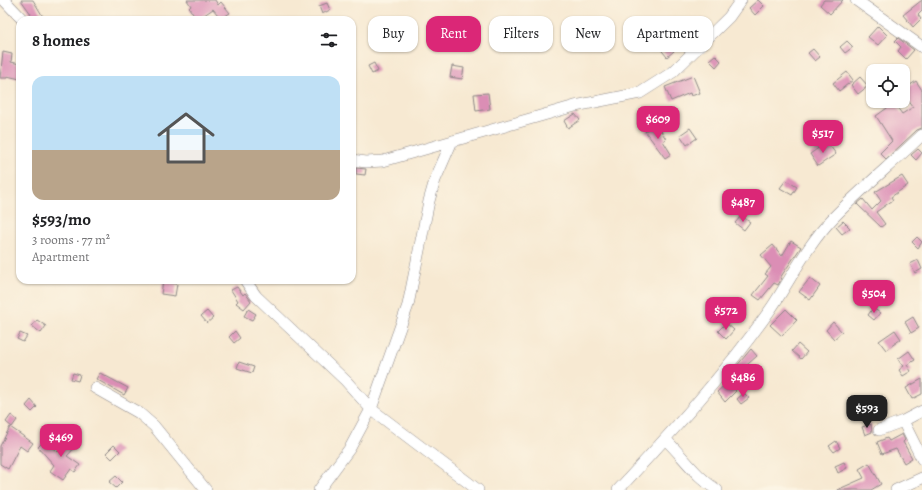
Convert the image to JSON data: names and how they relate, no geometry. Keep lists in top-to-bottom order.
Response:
{
  "page": {
    "chip": [
      "Buy",
      "Rent",
      "Filters",
      "New",
      "Apartment"
    ],
    "heading": "8 homes",
    "list": [
      {
        "name": "$593/mo",
        "note": "3 rooms · 77 m² · Apartment"
      }
    ],
    "price": [
      "$609",
      "$517",
      "$487",
      "$504",
      "$572",
      "$486",
      "$593",
      "$469"
    ]
  }
}
